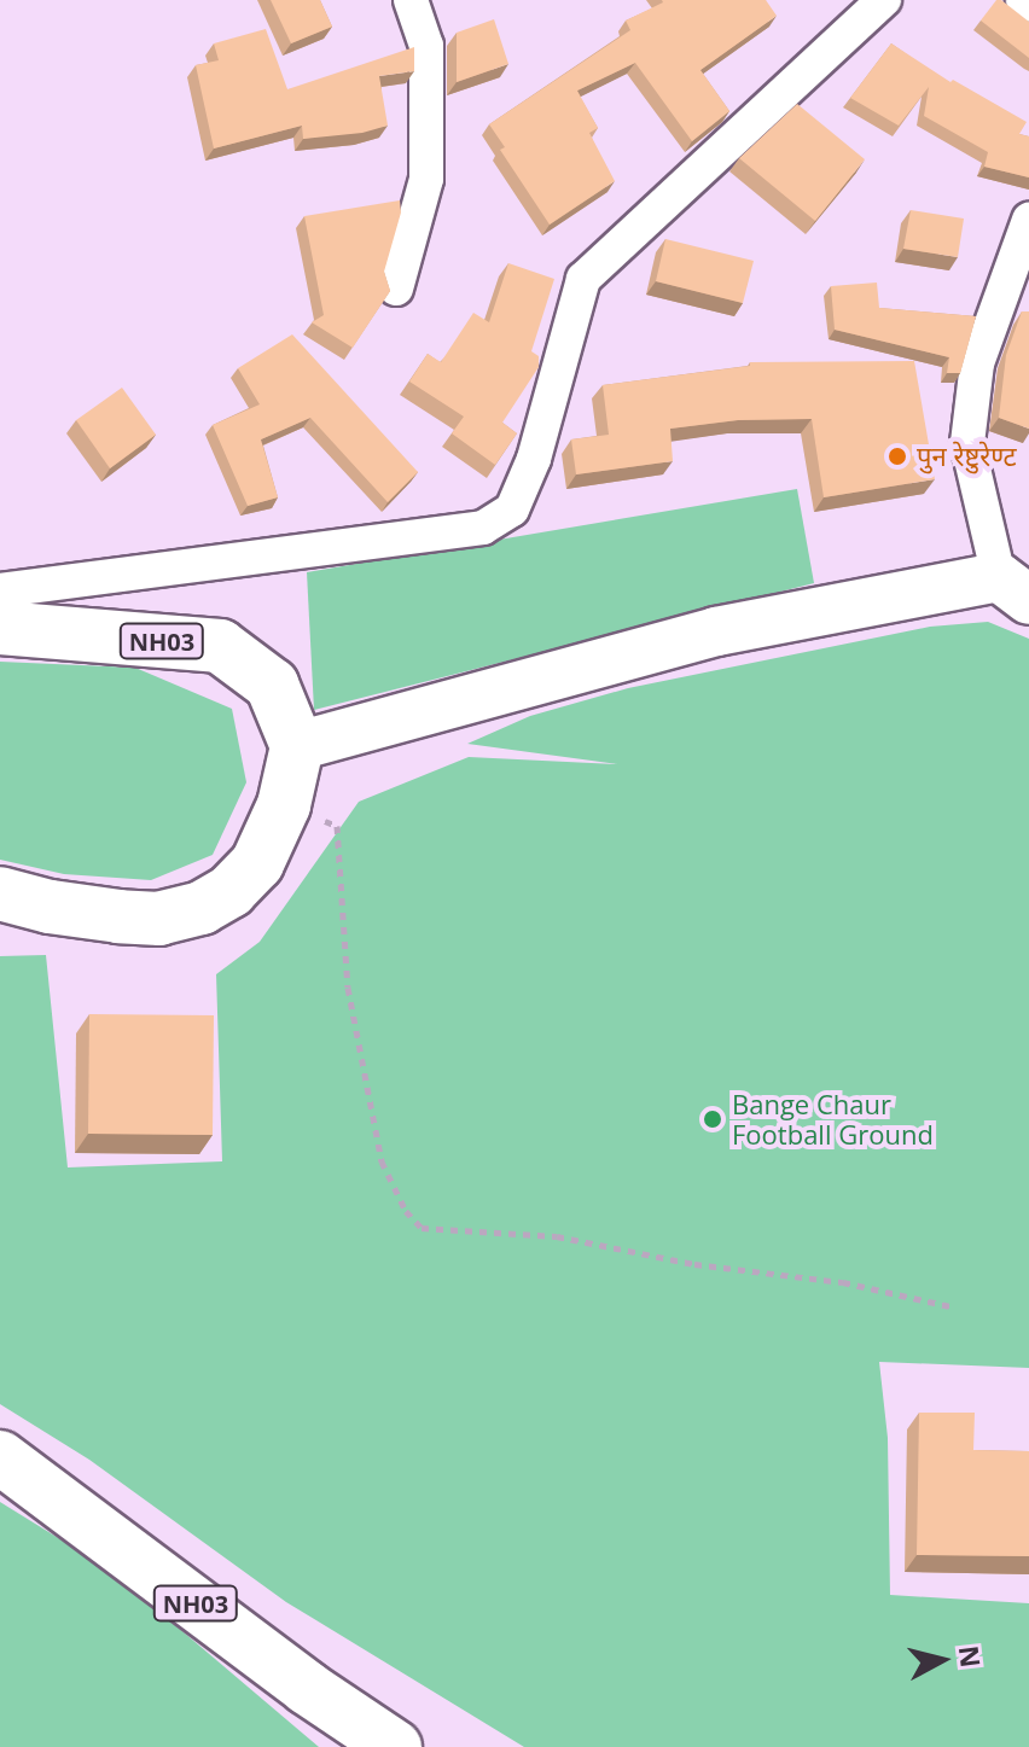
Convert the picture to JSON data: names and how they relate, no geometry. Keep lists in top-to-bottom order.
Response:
{
  "streets": {
    "main road": ["NH03"]
  },
  "places": ["पुन रेष्टुरेण्ट", "Bange Chaur Football Ground"],
  "north": "right"
}
